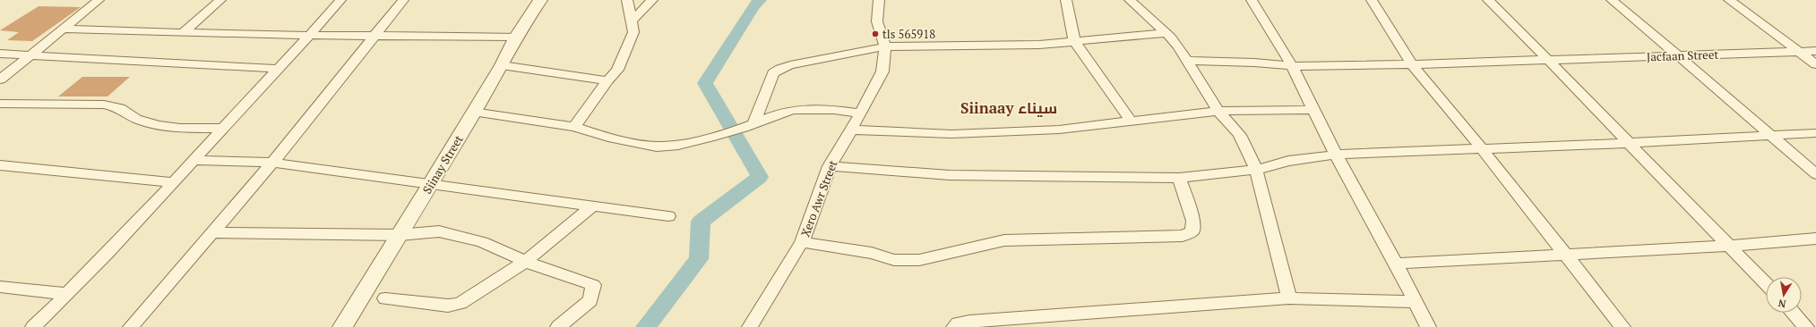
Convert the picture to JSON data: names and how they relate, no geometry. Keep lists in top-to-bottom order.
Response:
{
  "streets": {
    "street": ["Jacfaan Street", "Siinay Street", "Xero Awr Street"]
  },
  "districts": ["Siinaay سيناء"],
  "places": ["tls 565918"],
  "north": "bottom"
}
